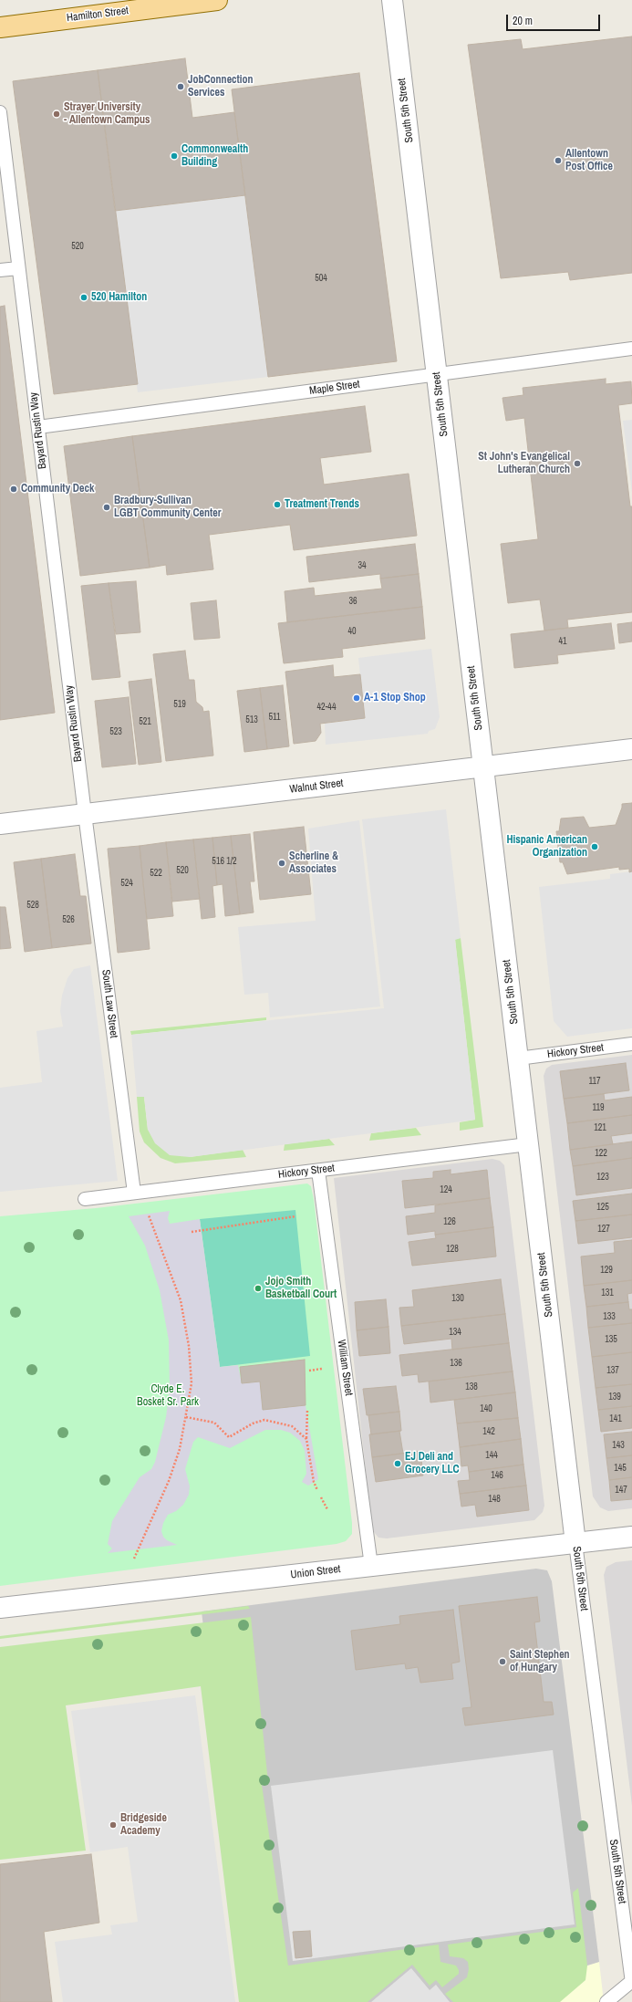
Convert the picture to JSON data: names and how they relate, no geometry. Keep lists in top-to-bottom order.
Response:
{
  "streets": {
    "main road": ["Hamilton Street"],
    "street": ["South 5th Street", "Walnut Street", "Union Street"],
    "lane": [
      "Maple Street",
      "Bayard Rustin Way",
      "South Law Street",
      "Hickory Street",
      "William Street"
    ]
  },
  "crossings": [
    ["South 5th Street", "Maple Street"],
    ["South 5th Street", "Walnut Street"],
    ["South 5th Street", "Hickory Street"],
    ["South 5th Street", "Union Street"],
    ["Maple Street", "Bayard Rustin Way"],
    ["Bayard Rustin Way", "Walnut Street"],
    ["Bayard Rustin Way", "South Law Street"],
    ["Walnut Street", "South Law Street"],
    ["South Law Street", "Hickory Street"],
    ["Hickory Street", "William Street"],
    ["William Street", "Union Street"]
  ],
  "parks": ["Clyde E. Bosket Sr. Park"],
  "places": [
    "JobConnection Services",
    "Strayer University - Allentown Campus",
    "Commonwealth Building",
    "Allentown Post Office",
    "520 Hamilton",
    "St John's Evangelical Lutheran Church",
    "Community Deck",
    "Treatment Trends",
    "Bradbury-Sullivan LGBT Community Center",
    "A-1 Stop Shop",
    "Hispanic American Organization",
    "Scherline & Associates",
    "Jojo Smith Basketball Court",
    "EJ Deli and Grocery LLC",
    "Saint Stephen of Hungary",
    "Bridgeside Academy"
  ],
  "house_numbers": [
    "520",
    "504",
    "34",
    "36",
    "40",
    "41",
    "519",
    "42-44",
    "511",
    "513",
    "521",
    "523",
    "516 1/2",
    "520",
    "522",
    "524",
    "528",
    "526",
    "117",
    "119",
    "121",
    "122",
    "123",
    "124",
    "125",
    "126",
    "127",
    "128",
    "129",
    "131",
    "130",
    "133",
    "134",
    "135",
    "136",
    "137",
    "138",
    "139",
    "140",
    "141",
    "142",
    "143",
    "144",
    "145",
    "146",
    "147",
    "148"
  ],
  "scale_bar": "20 m"
}
